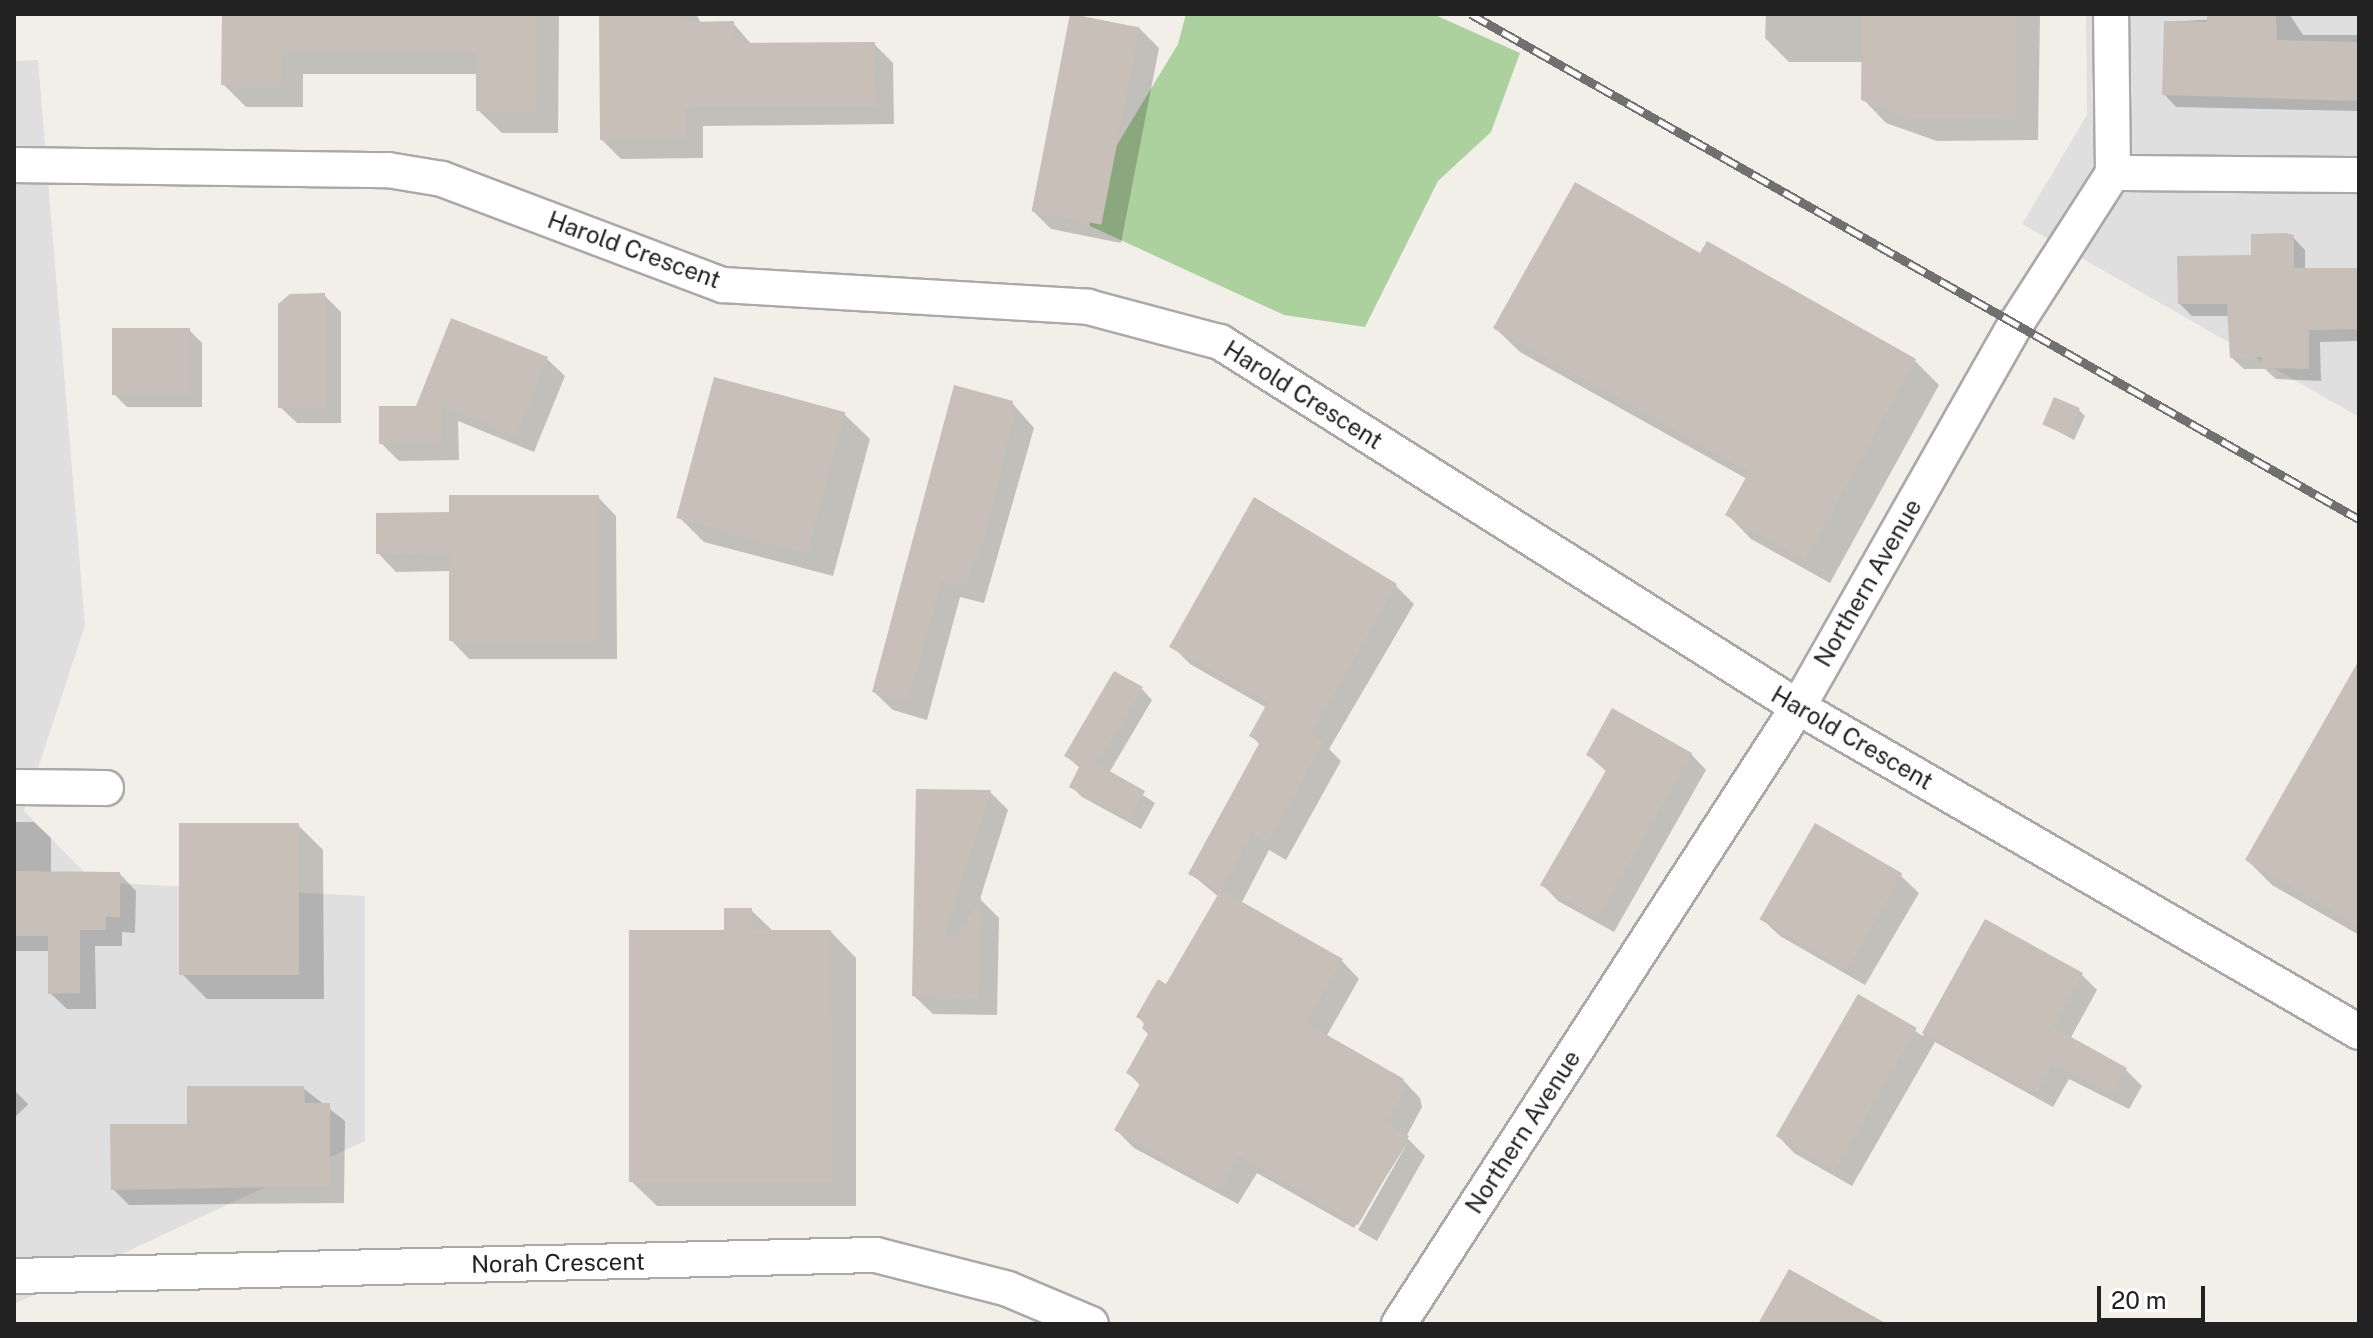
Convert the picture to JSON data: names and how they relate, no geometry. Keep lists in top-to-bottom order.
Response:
{
  "streets": {
    "street": ["Harold Crescent", "Northern Avenue", "Norah Crescent"]
  },
  "crossings": [
    ["Harold Crescent", "Northern Avenue"]
  ],
  "scale_bar": "20 m"
}
